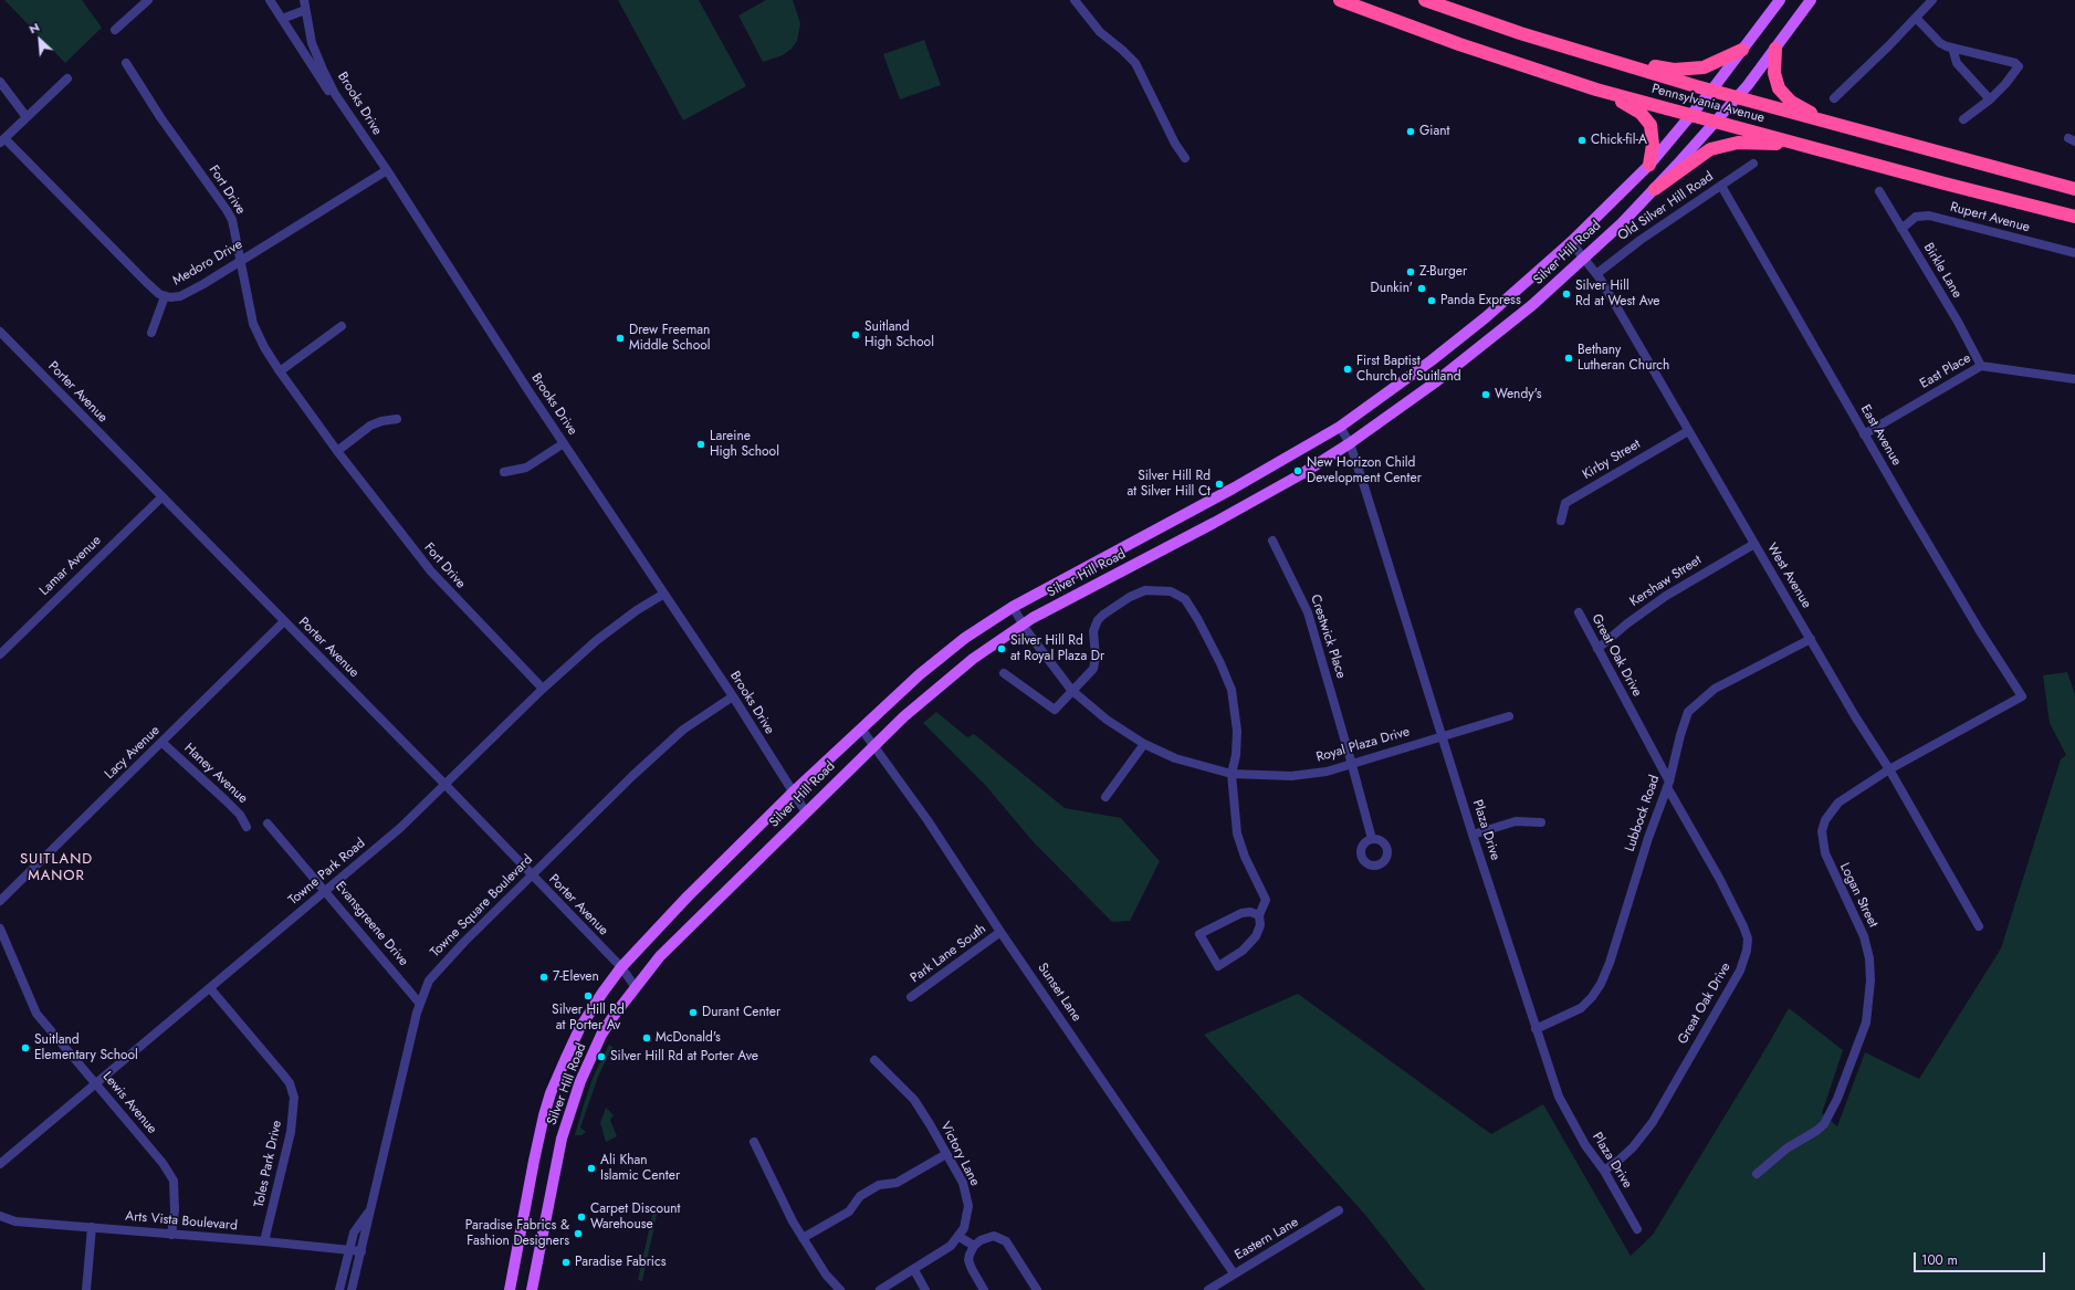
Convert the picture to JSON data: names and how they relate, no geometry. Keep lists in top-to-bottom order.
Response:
{
  "streets": {
    "highway": ["Pennsylvania Avenue"],
    "main road": ["Silver Hill Road"],
    "street": [
      "Brooks Drive",
      "Fort Drive",
      "Old Silver Hill Road",
      "Rupert Avenue",
      "Medoro Drive",
      "Birkle Lane",
      "East Place",
      "Porter Avenue",
      "East Avenue",
      "Kirby Street",
      "Lamar Avenue",
      "West Avenue",
      "Kershaw Street",
      "Crestwick Place",
      "Great Oak Drive",
      "Royal Plaza Drive",
      "Lacy Avenue",
      "Haney Avenue",
      "Lubbock Road",
      "Plaza Drive",
      "Towne Park Road",
      "Logan Street",
      "Towne Square Boulevard",
      "Evansgreene Drive",
      "Park Lane South",
      "Sunset Lane",
      "Lewis Avenue",
      "Victory Lane",
      "Toles Park Drive",
      "Arts Vista Boulevard",
      "Eastern Lane"
    ]
  },
  "crossings": [
    ["Brooks Drive", "Silver Hill Road"],
    ["Brooks Drive", "Medoro Drive"],
    ["Brooks Drive", "Towne Park Road"],
    ["Brooks Drive", "Towne Square Boulevard"],
    ["Pennsylvania Avenue", "Silver Hill Road"],
    ["Fort Drive", "Medoro Drive"],
    ["Fort Drive", "Towne Park Road"],
    ["Old Silver Hill Road", "East Avenue"],
    ["Old Silver Hill Road", "West Avenue"],
    ["Rupert Avenue", "Birkle Lane"],
    ["Silver Hill Road", "Porter Avenue"],
    ["Silver Hill Road", "West Avenue"],
    ["Silver Hill Road", "Royal Plaza Drive"],
    ["Silver Hill Road", "Plaza Drive"],
    ["Silver Hill Road", "Sunset Lane"],
    ["Birkle Lane", "East Place"],
    ["East Place", "East Avenue"],
    ["Porter Avenue", "Lamar Avenue"],
    ["Porter Avenue", "Lacy Avenue"],
    ["Porter Avenue", "Towne Park Road"],
    ["Porter Avenue", "Towne Square Boulevard"],
    ["East Avenue", "Logan Street"],
    ["Kirby Street", "West Avenue"],
    ["West Avenue", "Kershaw Street"],
    ["West Avenue", "Lubbock Road"],
    ["West Avenue", "Logan Street"],
    ["Kershaw Street", "Great Oak Drive"],
    ["Crestwick Place", "Royal Plaza Drive"],
    ["Great Oak Drive", "Lubbock Road"],
    ["Great Oak Drive", "Plaza Drive"],
    ["Royal Plaza Drive", "Plaza Drive"],
    ["Lacy Avenue", "Haney Avenue"],
    ["Lubbock Road", "Plaza Drive"],
    ["Towne Park Road", "Evansgreene Drive"],
    ["Towne Park Road", "Lewis Avenue"],
    ["Towne Park Road", "Toles Park Drive"],
    ["Towne Square Boulevard", "Evansgreene Drive"],
    ["Towne Square Boulevard", "Arts Vista Boulevard"],
    ["Park Lane South", "Sunset Lane"],
    ["Sunset Lane", "Eastern Lane"],
    ["Lewis Avenue", "Arts Vista Boulevard"],
    ["Toles Park Drive", "Arts Vista Boulevard"]
  ],
  "districts": ["SUITLAND MANOR"],
  "places": [
    "Giant",
    "Chick-fil-A",
    "Z-Burger",
    "Dunkin'",
    "Silver Hill Rd at West Ave",
    "Panda Express",
    "Suitland High School",
    "Drew Freeman Middle School",
    "Bethany Lutheran Church",
    "First Baptist Church of Suitland",
    "Wendy's",
    "Lareine High School",
    "New Horizon Child Development Center",
    "Silver Hill Rd at Silver Hill Ct",
    "Silver Hill Rd at Royal Plaza Dr",
    "7-Eleven",
    "Silver Hill Rd at Porter Av",
    "Durant Center",
    "McDonald's",
    "Suitland Elementary School",
    "Silver Hill Rd at Porter Ave",
    "Ali Khan Islamic Center",
    "Carpet Discount Warehouse",
    "Paradise Fabrics & Fashion Designers",
    "Paradise Fabrics"
  ],
  "scale_bar": "100 m",
  "north": "top left"
}
